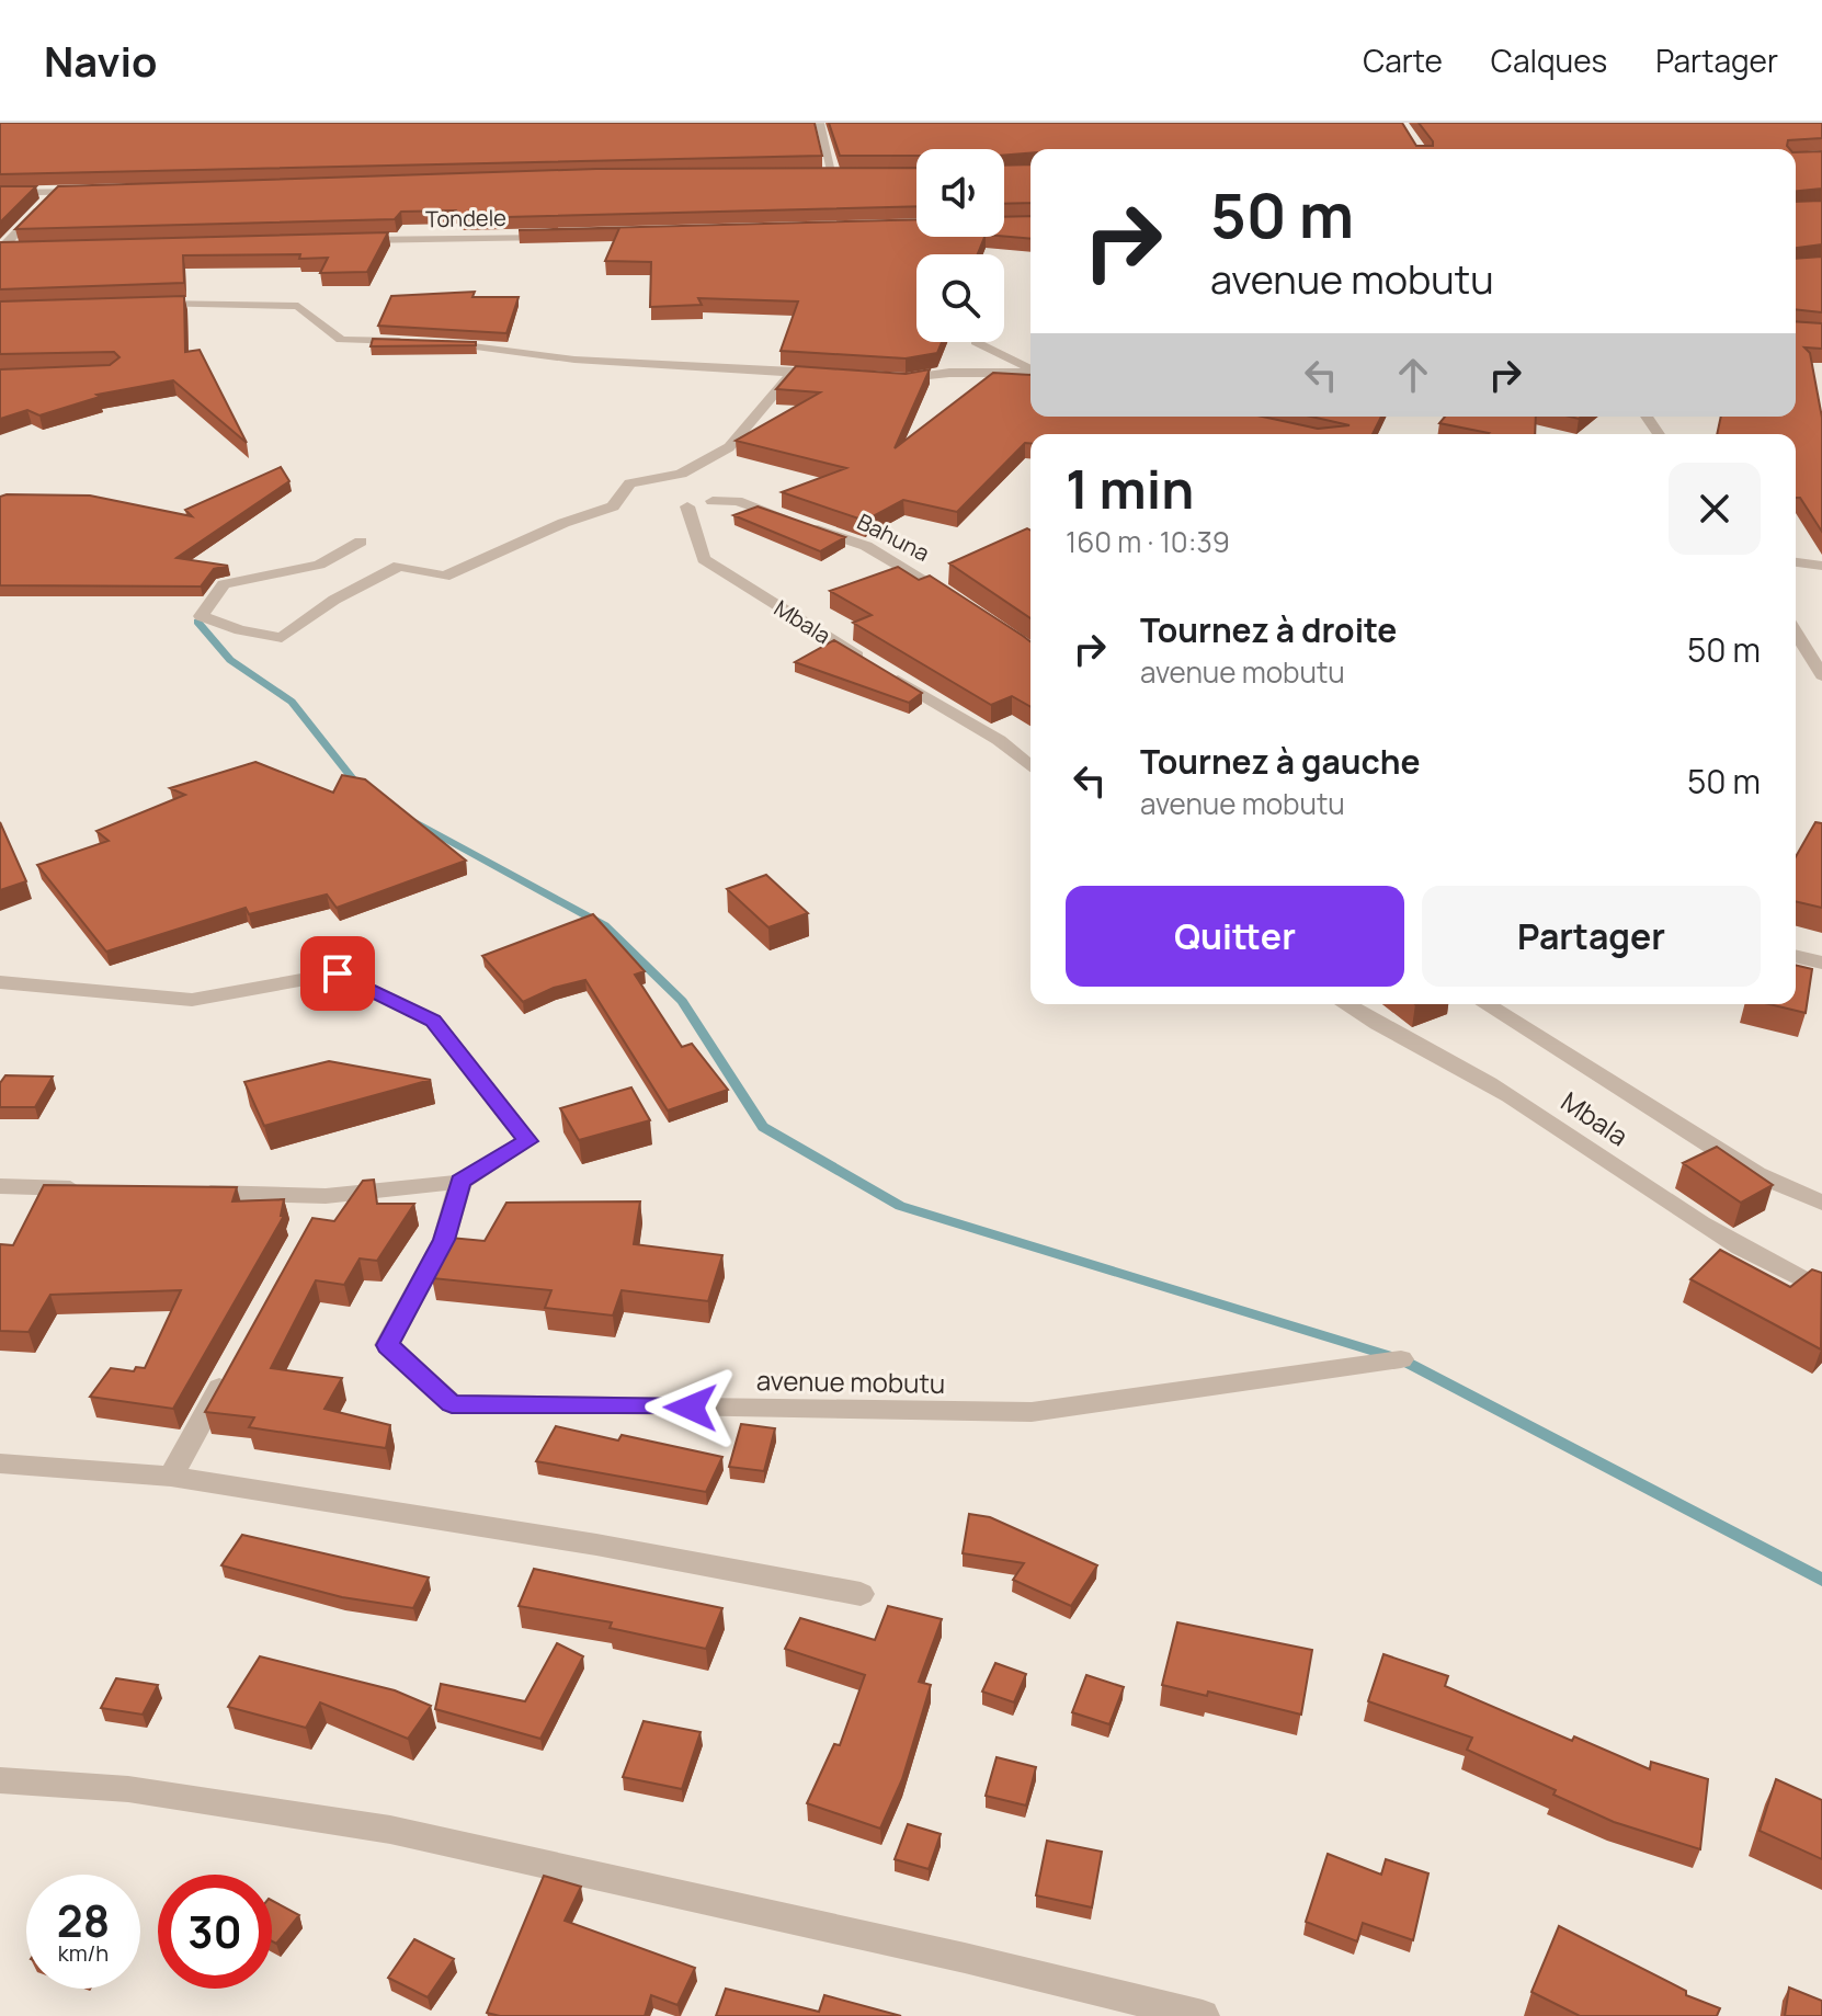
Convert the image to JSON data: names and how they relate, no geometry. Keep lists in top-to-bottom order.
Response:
{
  "streets": {
    "street": [
      "Tondele",
      "Bahuna",
      "Mbala",
      "avenue mobutu"
    ]
  },
  "page": {
    "header": "Navio",
    "nav": ["Carte", "Calques", "Partager"],
    "turn": ["50 m", "avenue mobutu"],
    "heading": ["1 min", "160 m · 10:39"],
    "list": [
      {
        "name": "Tournez à droite",
        "note": "avenue mobutu",
        "value": "50 m"
      },
      {
        "name": "Tournez à gauche",
        "note": "avenue mobutu",
        "value": "50 m"
      }
    ],
    "buttons": ["Quitter", "Partager"],
    "speed": "28 km/h",
    "limit": "30"
  }
}
